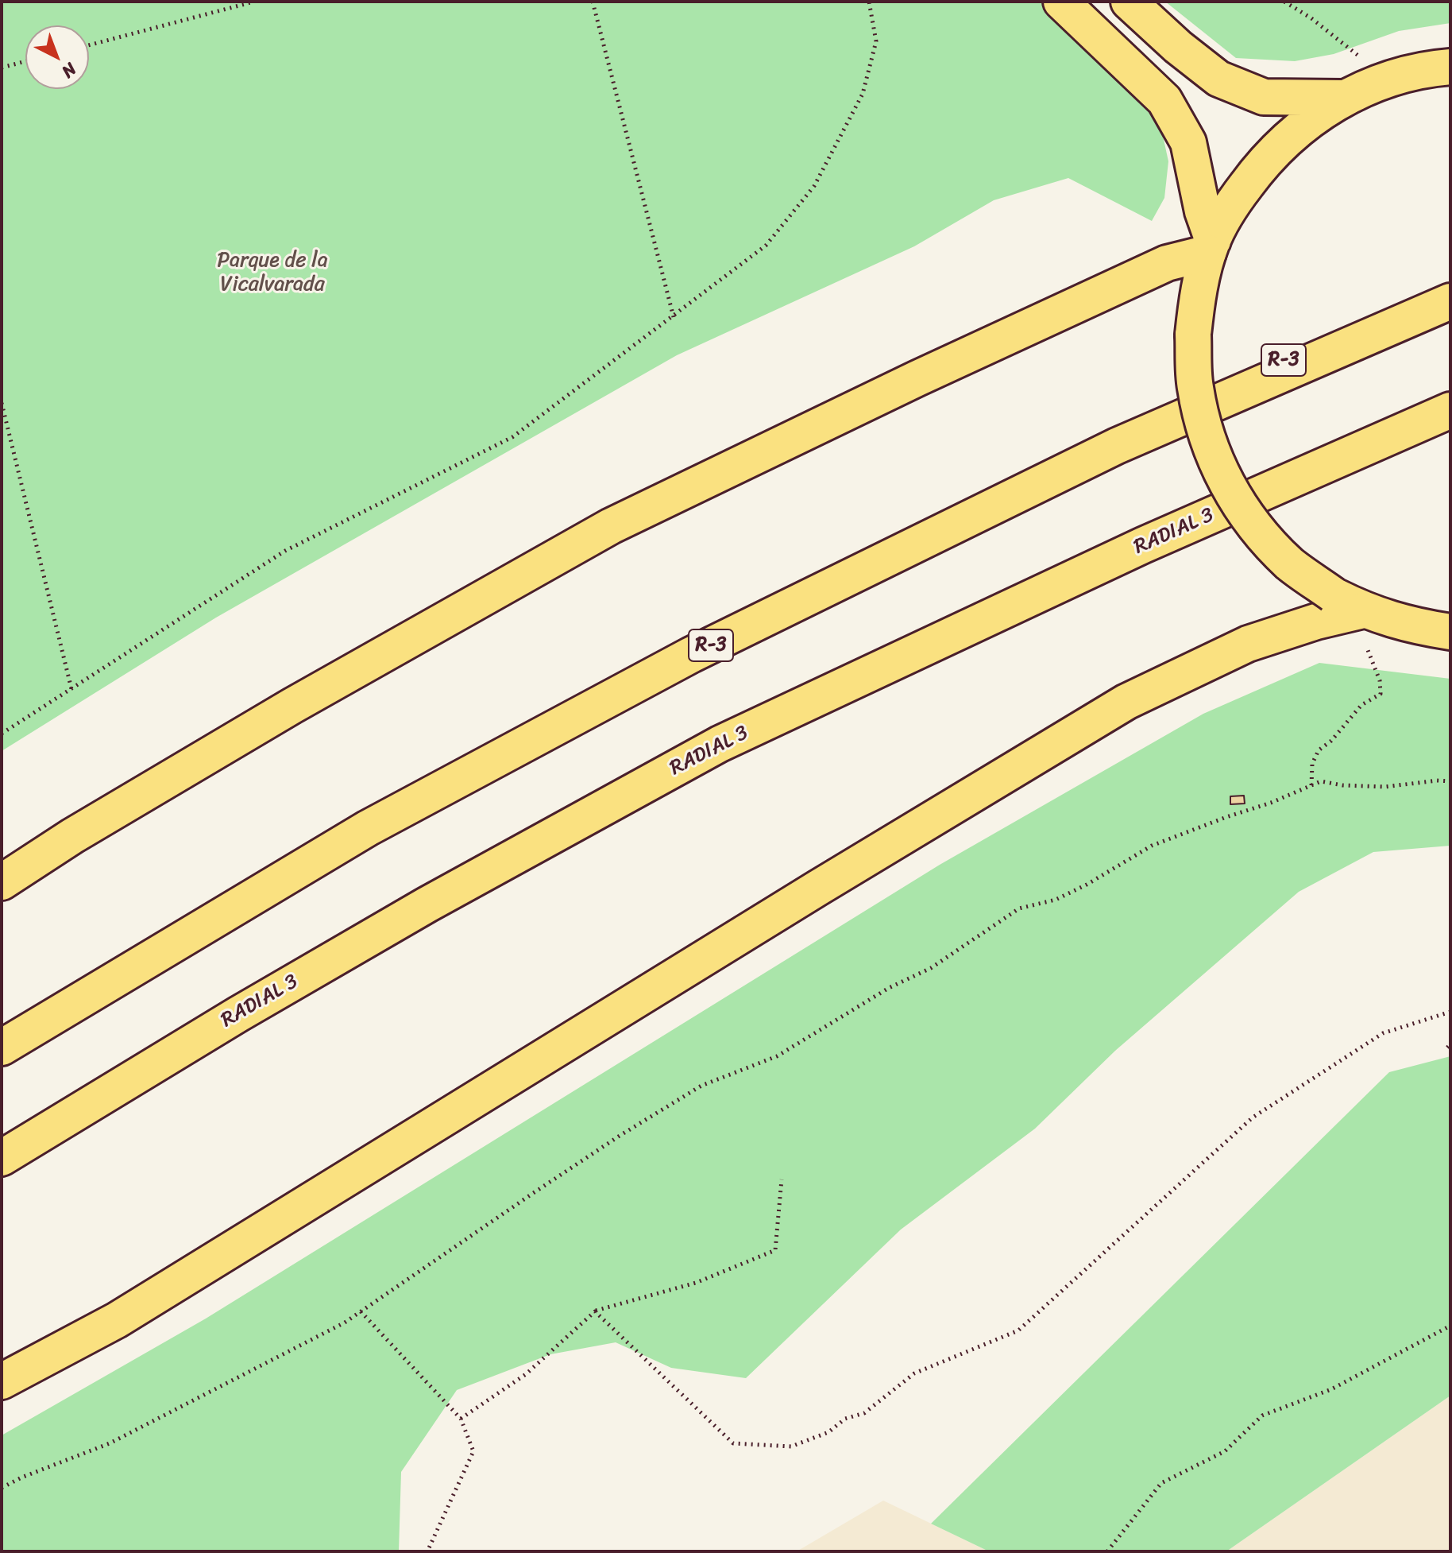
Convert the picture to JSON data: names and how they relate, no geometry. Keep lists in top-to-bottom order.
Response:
{
  "streets": {
    "main road": ["R-3", "RADIAL 3"]
  },
  "parks": ["Parque de la Vicalvarada"],
  "north": "bottom right"
}
